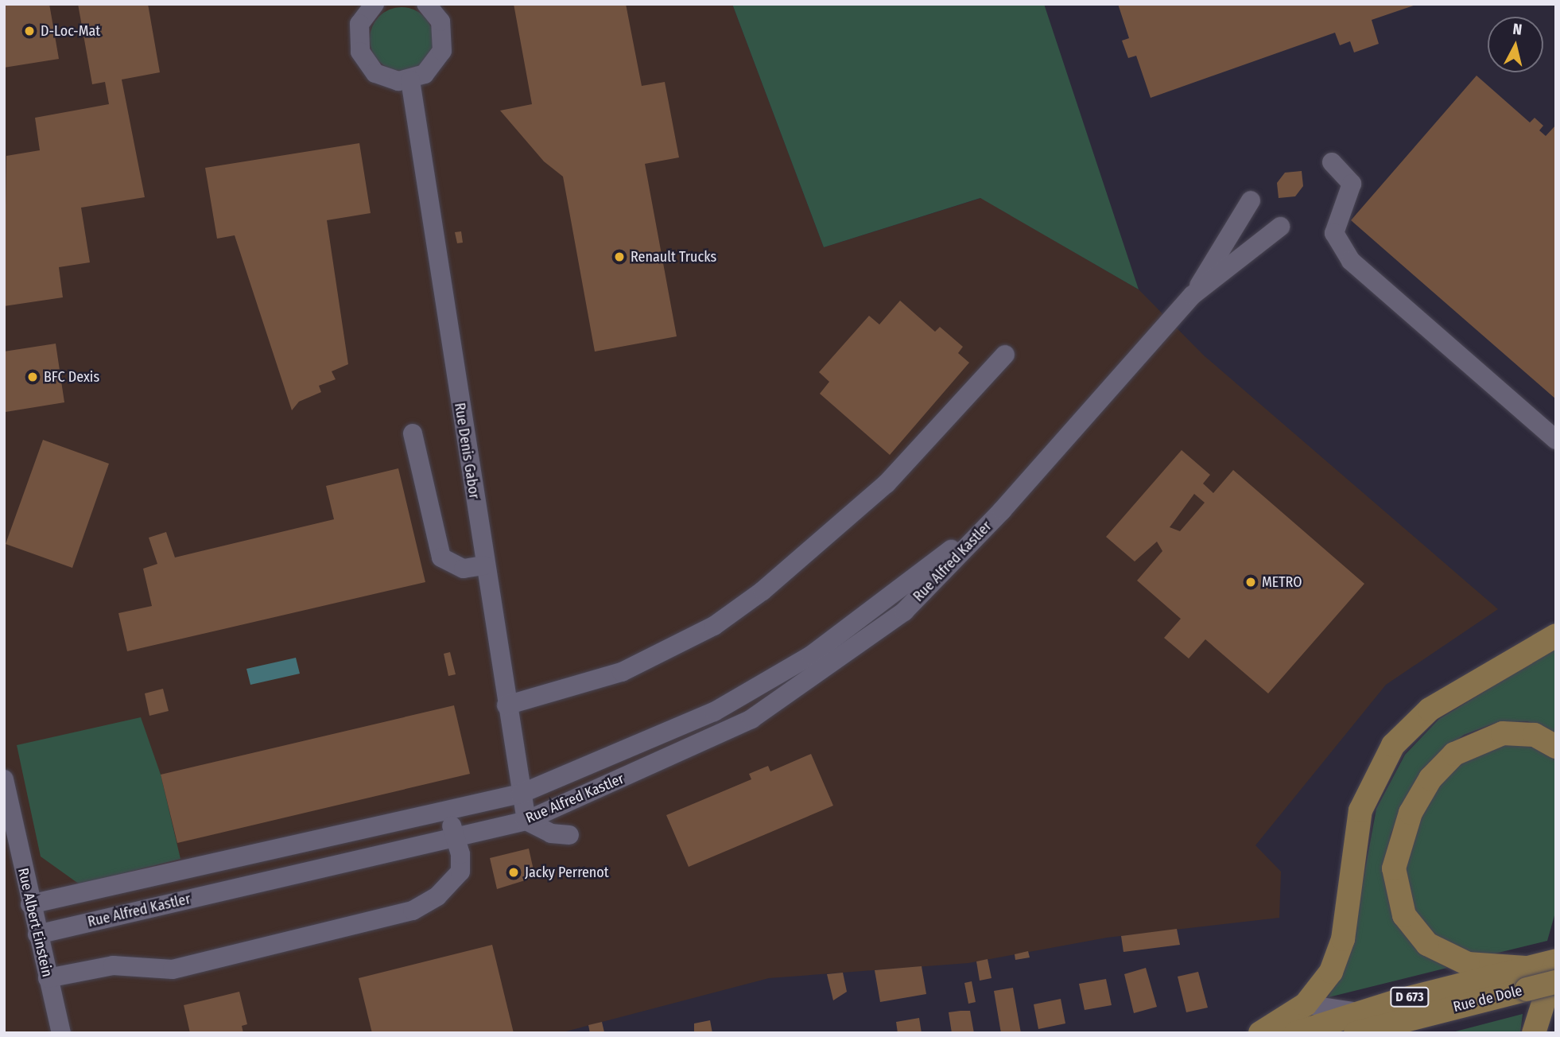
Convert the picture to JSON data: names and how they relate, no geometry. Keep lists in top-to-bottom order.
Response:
{
  "streets": {
    "main road": ["D 673", "Rue de Dole"],
    "street": ["Rue Denis Gabor", "Rue Alfred Kastler", "Rue Albert Einstein"]
  },
  "crossings": [
    ["Rue Denis Gabor", "Rue Alfred Kastler"],
    ["Rue Alfred Kastler", "Rue Albert Einstein"]
  ],
  "places": [
    "D-Loc-Mat",
    "Renault Trucks",
    "BFC Dexis",
    "METRO",
    "Jacky Perrenot"
  ],
  "north": "top"
}
